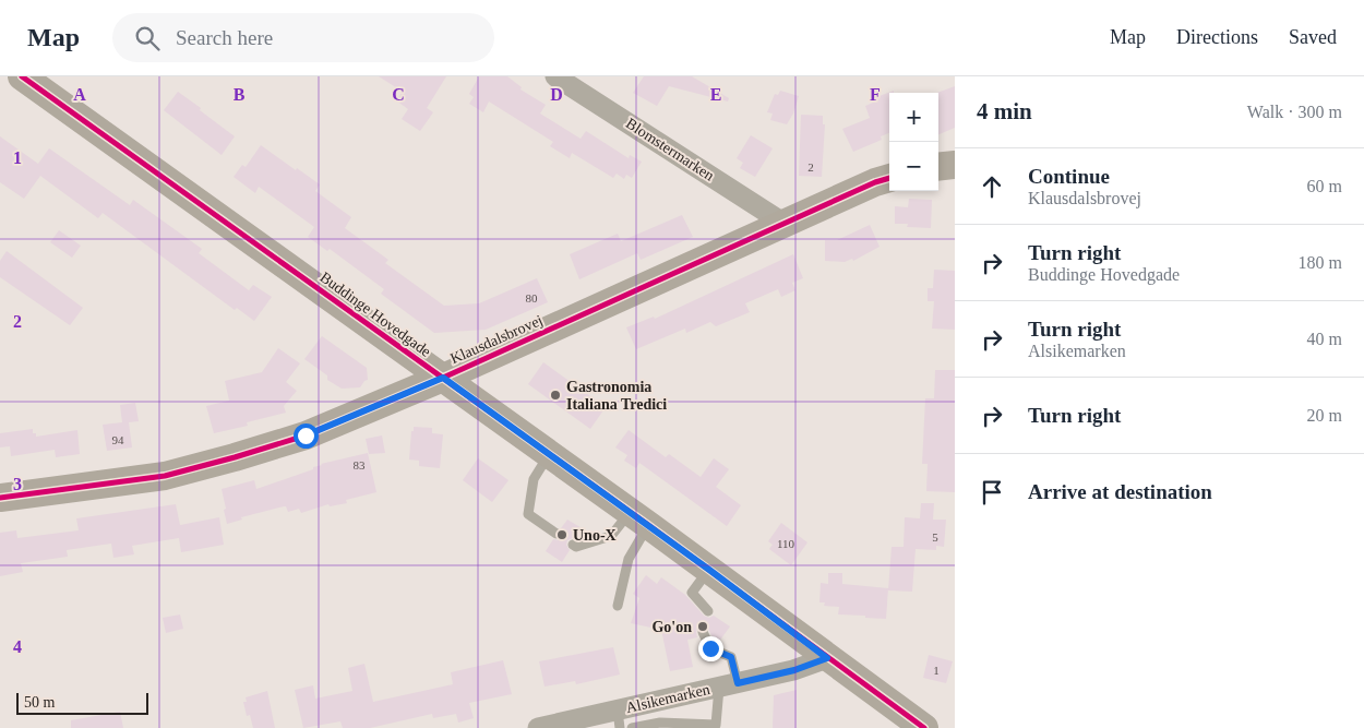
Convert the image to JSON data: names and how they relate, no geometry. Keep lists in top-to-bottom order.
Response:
{
  "streets": {
    "street": [
      "Blomstermarken",
      "Buddinge Hovedgade",
      "Klausdalsbrovej",
      "Alsikemarken"
    ]
  },
  "crossings": [
    ["Blomstermarken", "Klausdalsbrovej"],
    ["Buddinge Hovedgade", "Klausdalsbrovej"],
    ["Buddinge Hovedgade", "Alsikemarken"]
  ],
  "places": ["Gastronomia Italiana Tredici", "Uno-X", "Go'on"],
  "house_numbers": [
    "2",
    "80",
    "94",
    "83",
    "5",
    "110",
    "1"
  ],
  "scale_bar": "50 m",
  "page": {
    "header": "Map",
    "search": "Search here",
    "nav": ["Map", "Directions", "Saved"],
    "heading": ["4 min", "Walk · 300 m"],
    "map_buttons": ["+", "−"],
    "list": [
      ["Continue", "Klausdalsbrovej", "60 m"],
      ["Turn right", "Buddinge Hovedgade", "180 m"],
      ["Turn right", "Alsikemarken", "40 m"],
      ["Turn right", "20 m"],
      "Arrive at destination"
    ],
    "scale": "50 m"
  },
  "grid": {
    "columns": [
      "A",
      "B",
      "C",
      "D",
      "E",
      "F"
    ],
    "rows": [
      "1",
      "2",
      "3",
      "4"
    ]
  }
}
